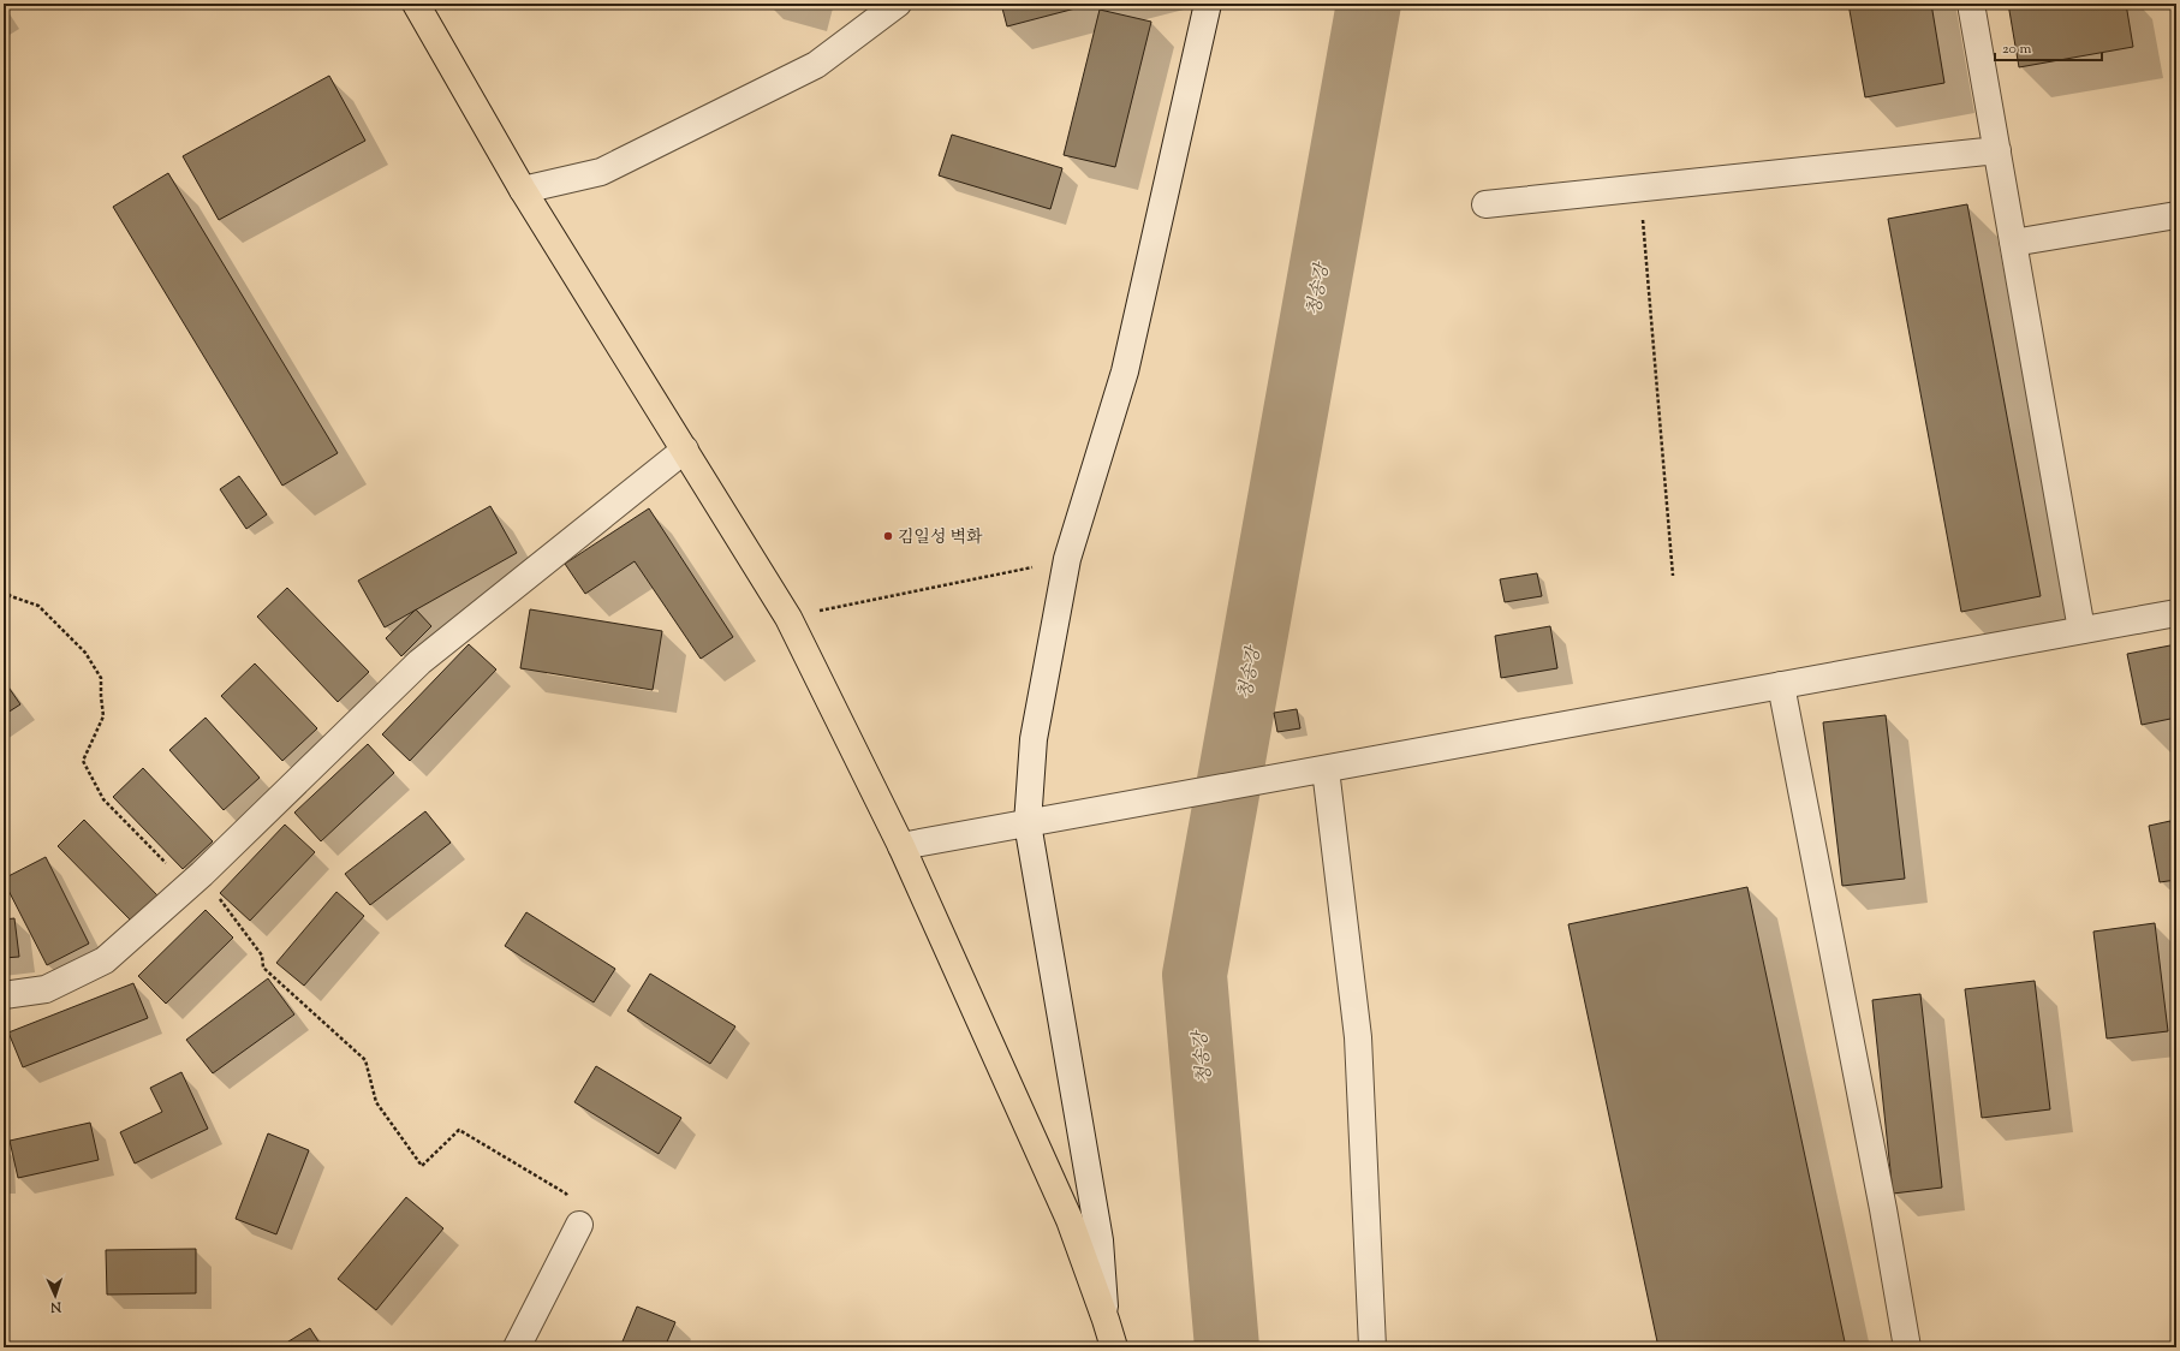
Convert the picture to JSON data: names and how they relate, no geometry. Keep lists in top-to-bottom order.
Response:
{
  "water": ["청송강"],
  "places": ["김일성 벽화"],
  "scale_bar": "20 m",
  "north": "bottom"
}
